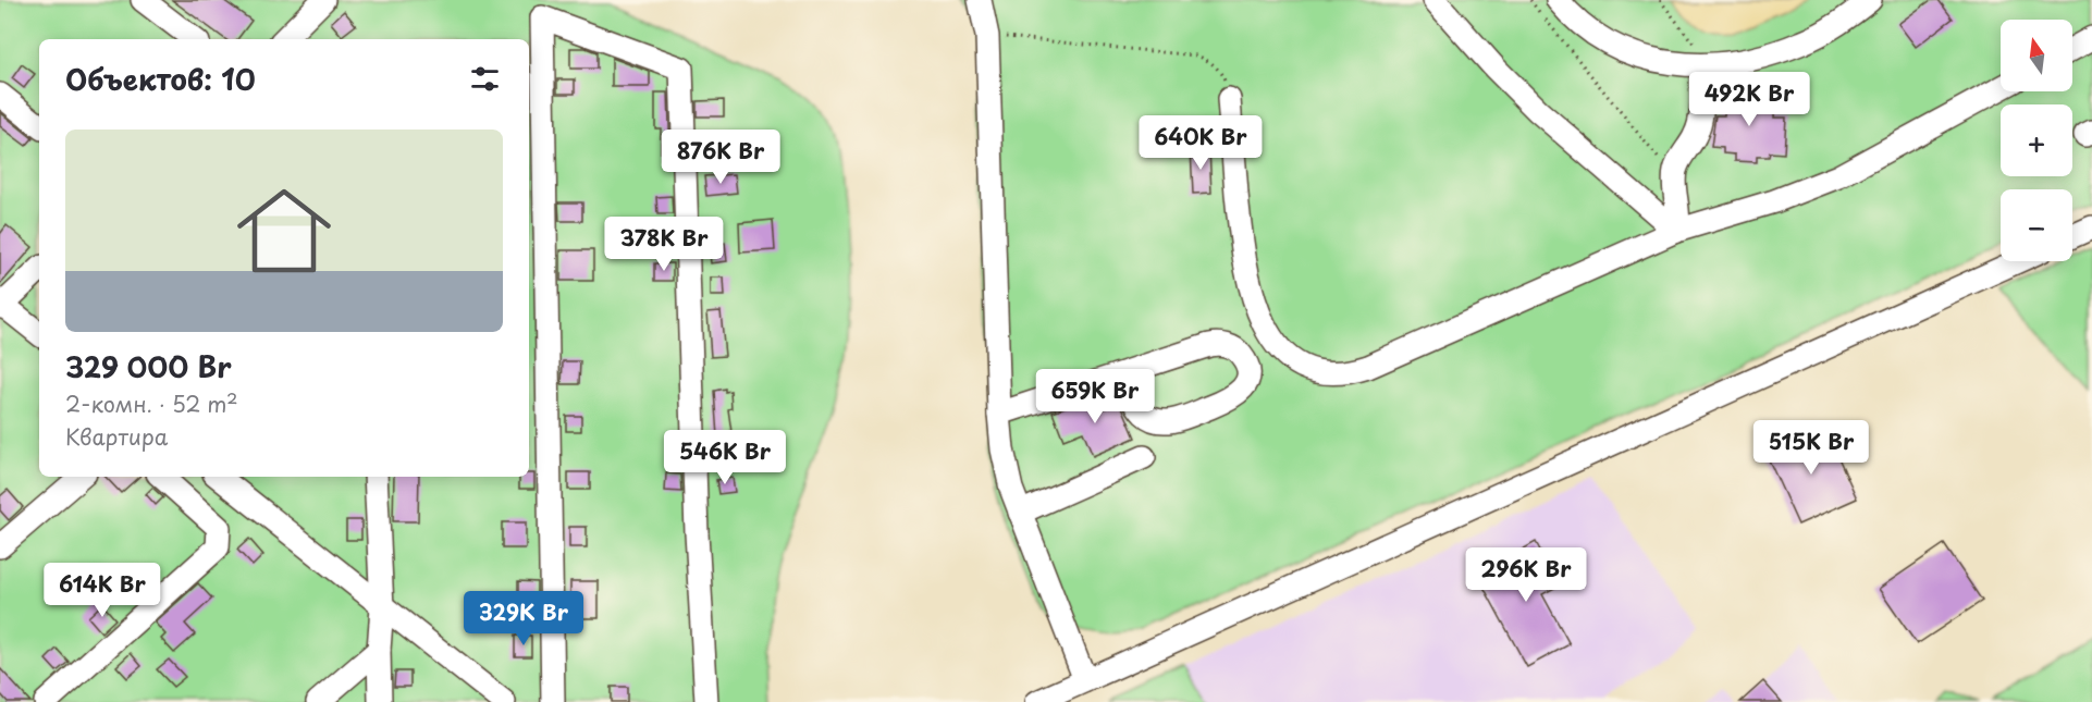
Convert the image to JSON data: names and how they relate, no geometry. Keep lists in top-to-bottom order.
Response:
{
  "north": "top",
  "page": {
    "map_buttons": ["+", "−"],
    "heading": "Объектов: 10",
    "price": [
      "492K Br",
      "640K Br",
      "876K Br",
      "378K Br",
      "659K Br",
      "515K Br",
      "546K Br",
      "296K Br",
      "614K Br",
      "329K Br"
    ],
    "list": [
      {
        "name": "329 000 Br",
        "note": "2-комн. · 52 m² · Квартира"
      }
    ]
  }
}
